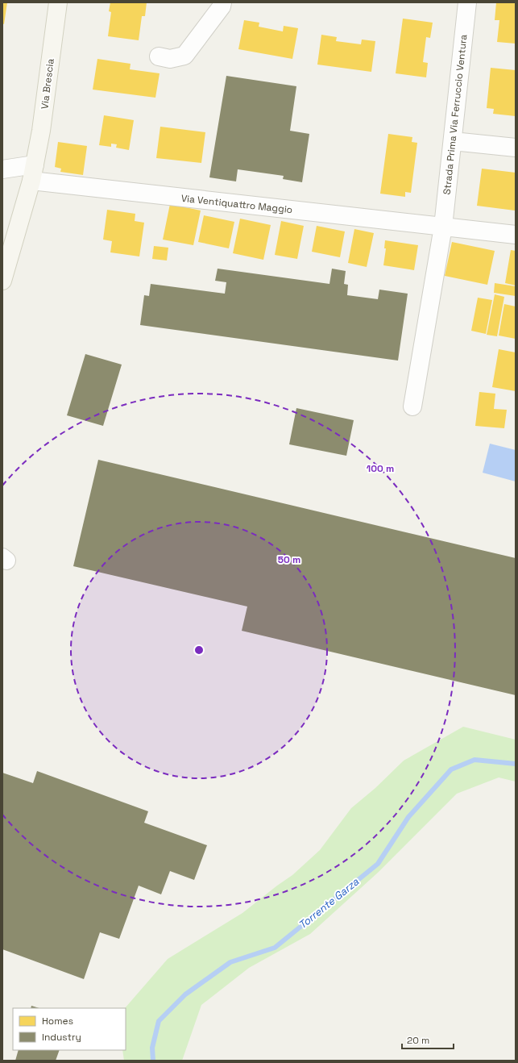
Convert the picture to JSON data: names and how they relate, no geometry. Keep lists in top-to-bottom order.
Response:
{
  "streets": {
    "main road": ["Via Brescia"],
    "street": ["Strada Prima Via Ferruccio Ventura", "Via Ventiquattro Maggio"]
  },
  "crossings": [
    ["Via Brescia", "Via Ventiquattro Maggio"],
    ["Strada Prima Via Ferruccio Ventura", "Via Ventiquattro Maggio"]
  ],
  "water": ["Torrente Garza"],
  "legend": ["Homes", "Industry"],
  "scale_bar": "20 m",
  "rings": ["100 m", "50 m"]
}
